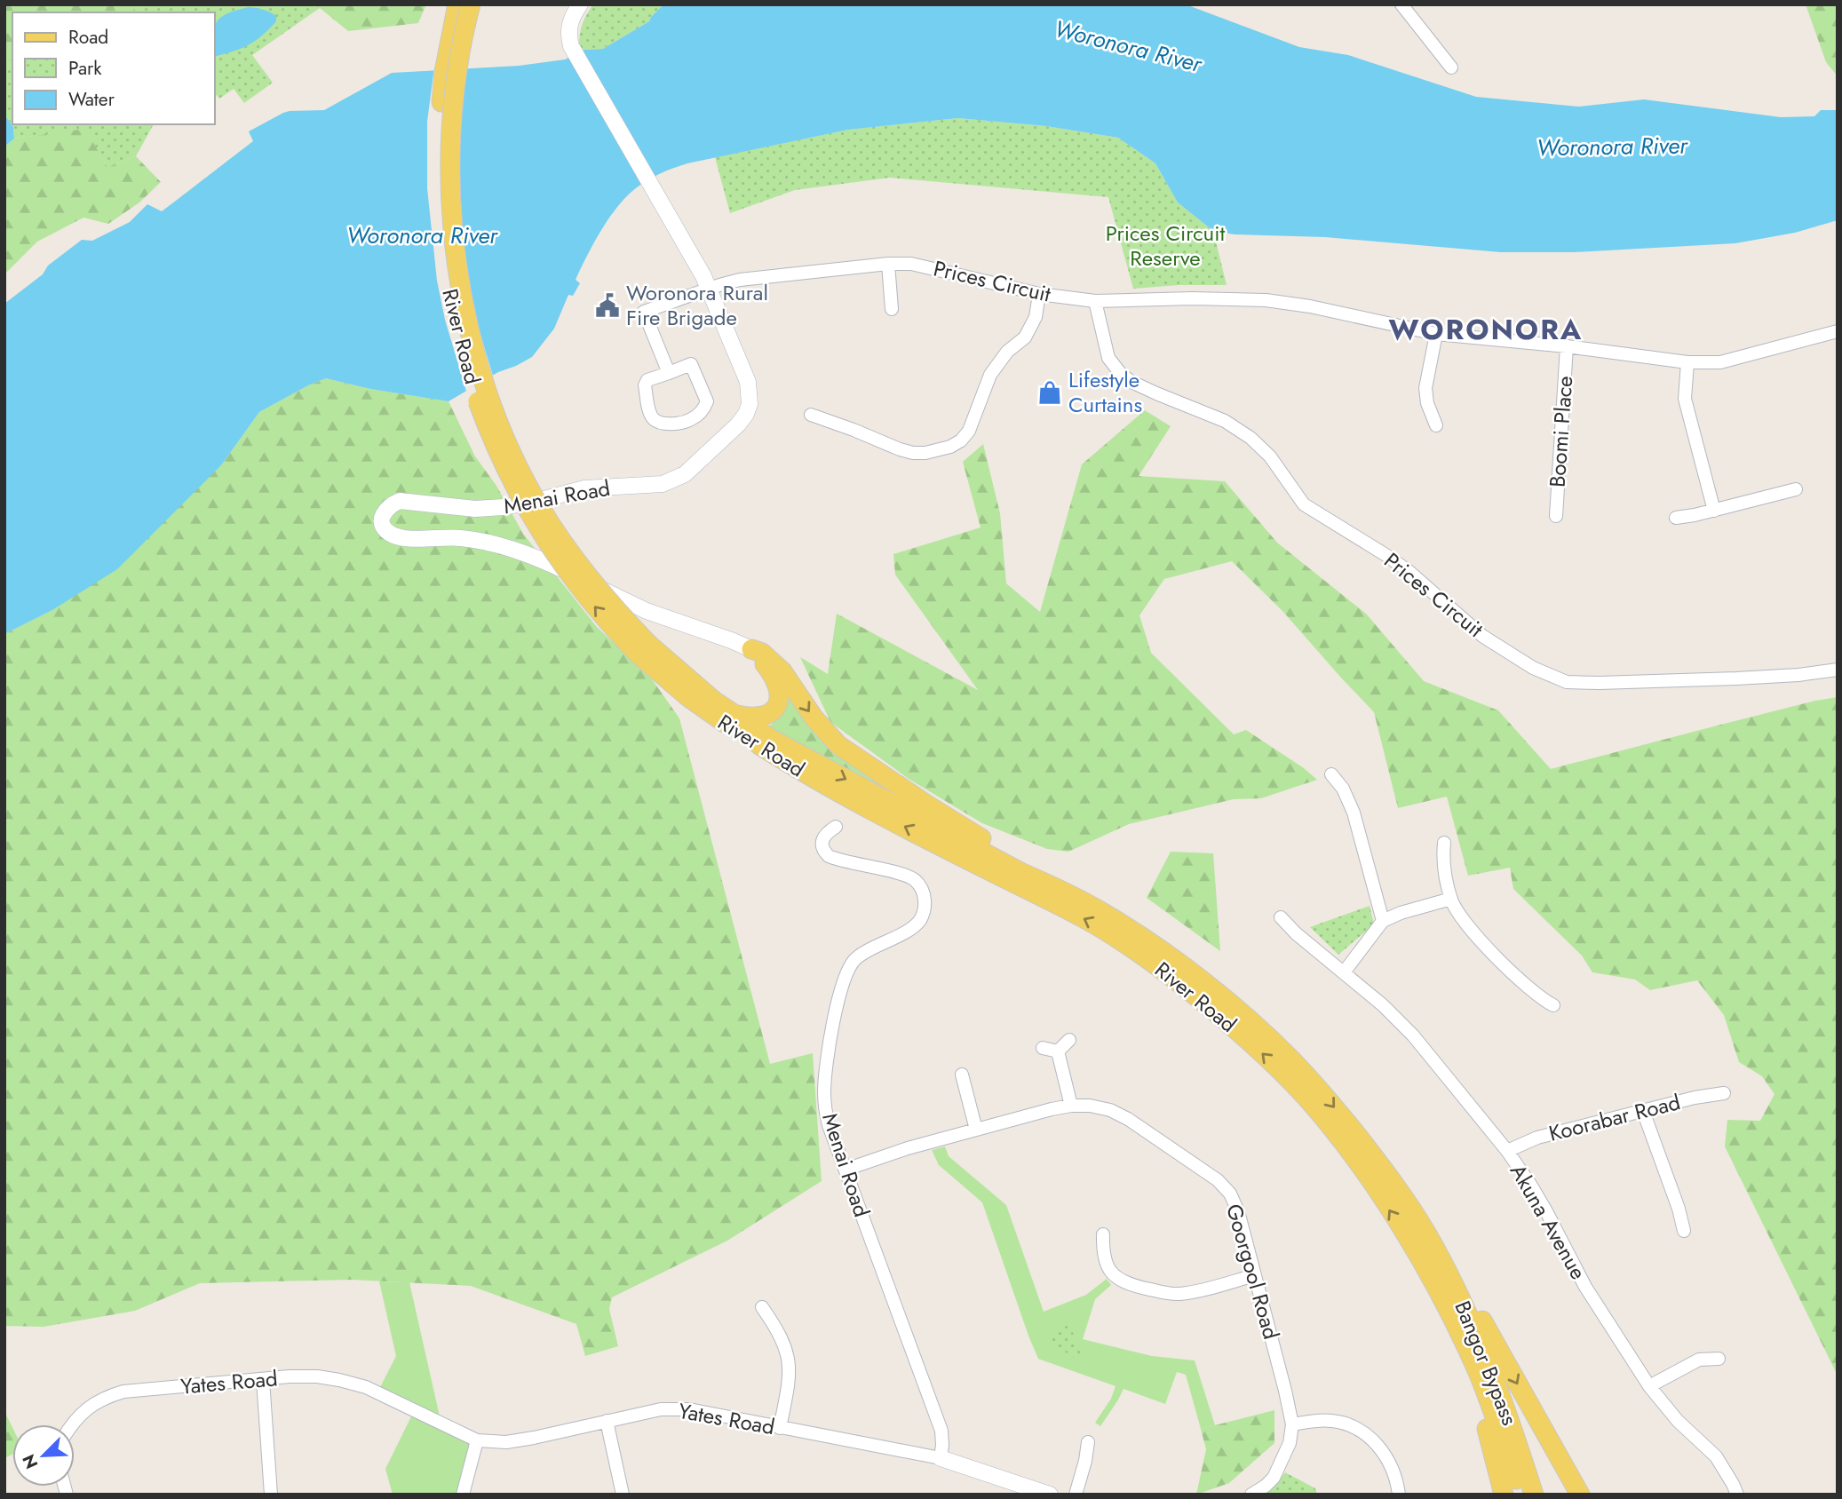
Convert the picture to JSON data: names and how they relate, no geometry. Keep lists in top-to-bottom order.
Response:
{
  "streets": {
    "main road": ["River Road", "Bangor Bypass"],
    "street": [
      "Prices Circuit",
      "Boomi Place",
      "Menai Road",
      "Koorabar Road",
      "Akuna Avenue",
      "Goorgool Road",
      "Yates Road"
    ]
  },
  "crossings": [
    ["Prices Circuit", "Boomi Place"],
    ["Prices Circuit", "Menai Road"],
    ["River Road", "Bangor Bypass"],
    ["Menai Road", "Goorgool Road"],
    ["Menai Road", "Yates Road"],
    ["Koorabar Road", "Akuna Avenue"]
  ],
  "districts": ["WORONORA"],
  "water": ["Woronora River"],
  "parks": ["Prices Circuit Reserve"],
  "places": {
    "public building": ["Woronora Rural Fire Brigade"],
    "shop": ["Lifestyle Curtains"]
  },
  "legend": ["Road", "Park", "Water"],
  "north": "bottom left"
}
